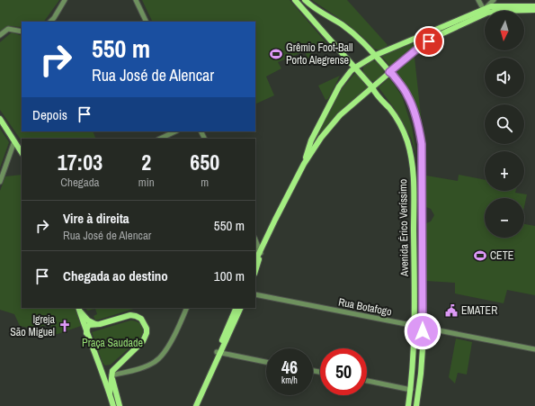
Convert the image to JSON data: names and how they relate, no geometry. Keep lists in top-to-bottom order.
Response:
{
  "streets": {
    "main road": ["Avenida Érico Veríssimo"],
    "street": ["Rua Botafogo"]
  },
  "crossings": [
    ["Avenida Érico Veríssimo", "Rua Botafogo"]
  ],
  "parks": ["Praça Saudade"],
  "places": {
    "sports": ["Grêmio Foot-Ball Porto Alegrense", "CETE"],
    "public building": ["EMATER"],
    "church": ["Igreja São Miguel"]
  },
  "north": "bottom",
  "page": {
    "map_buttons": ["+", "−"],
    "turn": ["550 m", "Rua José de Alencar"],
    "then": "Depois",
    "eta": [
      "17:03",
      "Chegada",
      "2",
      "min",
      "650",
      "m"
    ],
    "list": [
      {
        "name": "Vire à direita",
        "note": "Rua José de Alencar",
        "value": "550 m"
      },
      {
        "name": "Chegada ao destino",
        "value": "100 m"
      }
    ],
    "speed": "46 km/h",
    "limit": "50"
  }
}
